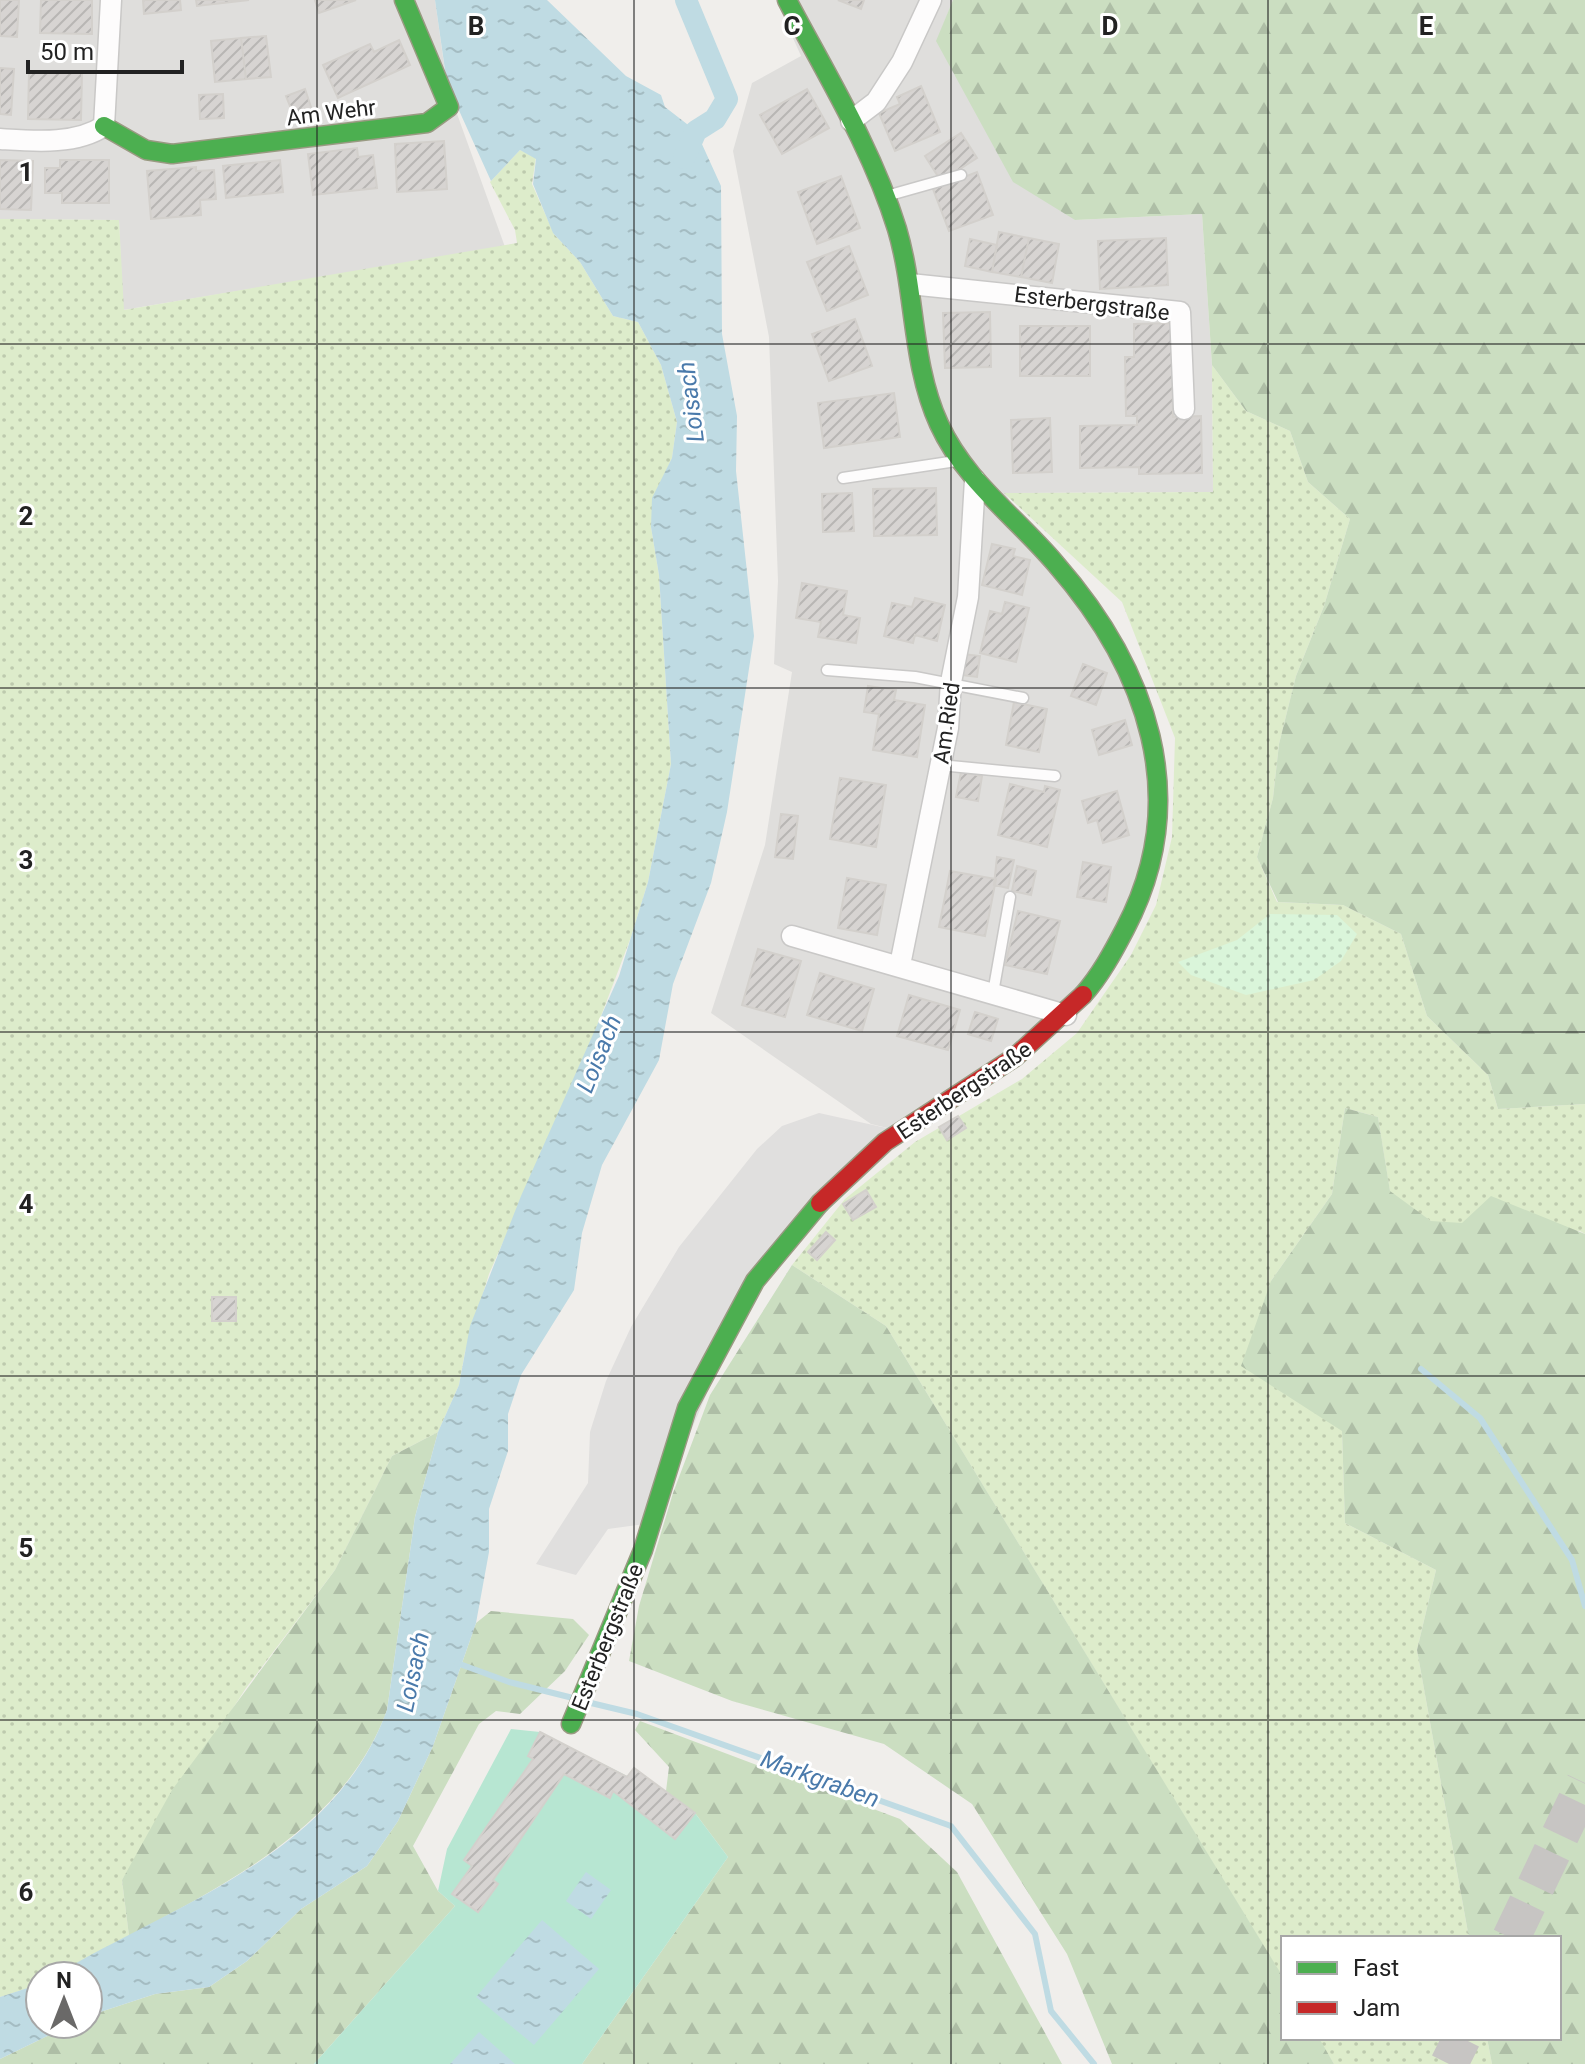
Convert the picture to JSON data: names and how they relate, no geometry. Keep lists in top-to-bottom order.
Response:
{
  "streets": {
    "street": ["Am Wehr", "Esterbergstraße", "Am Ried"]
  },
  "crossings": [
    ["Esterbergstraße", "Am Ried"]
  ],
  "water": ["Loisach", "Markgraben"],
  "legend": ["Fast", "Jam"],
  "scale_bar": "50 m",
  "north": "top",
  "grid": {
    "columns": [
      "B",
      "C",
      "D",
      "E"
    ],
    "rows": [
      "1",
      "2",
      "3",
      "4",
      "5",
      "6"
    ]
  }
}
